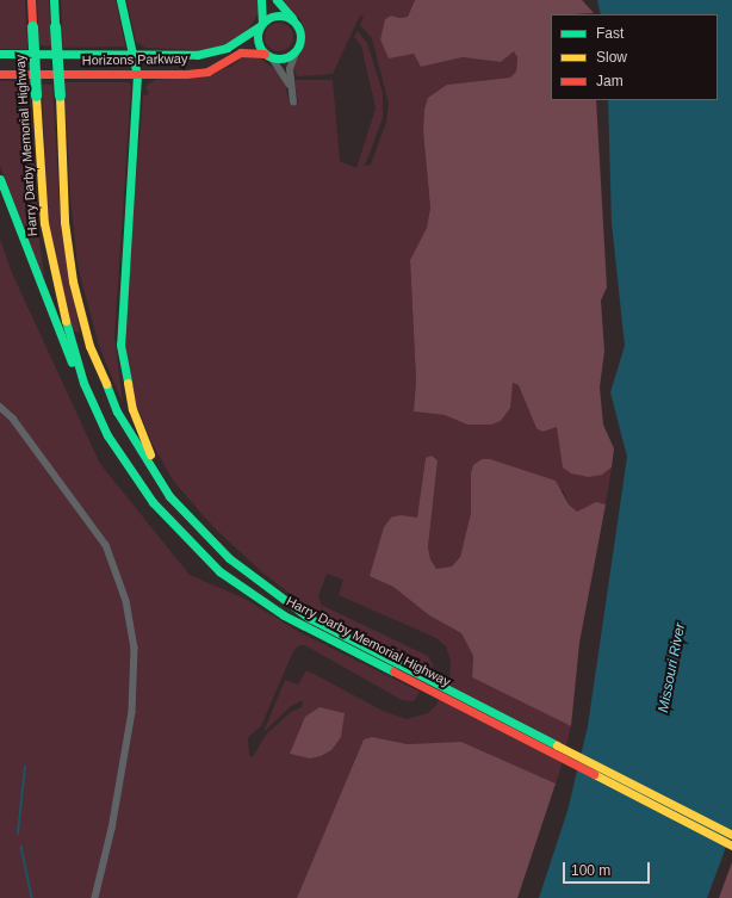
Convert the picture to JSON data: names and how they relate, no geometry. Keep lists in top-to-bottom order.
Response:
{
  "streets": {
    "main road": ["Horizons Parkway", "Harry Darby Memorial Highway"]
  },
  "water": ["Missouri River"],
  "legend": ["Fast", "Slow", "Jam"],
  "scale_bar": "100 m"
}
